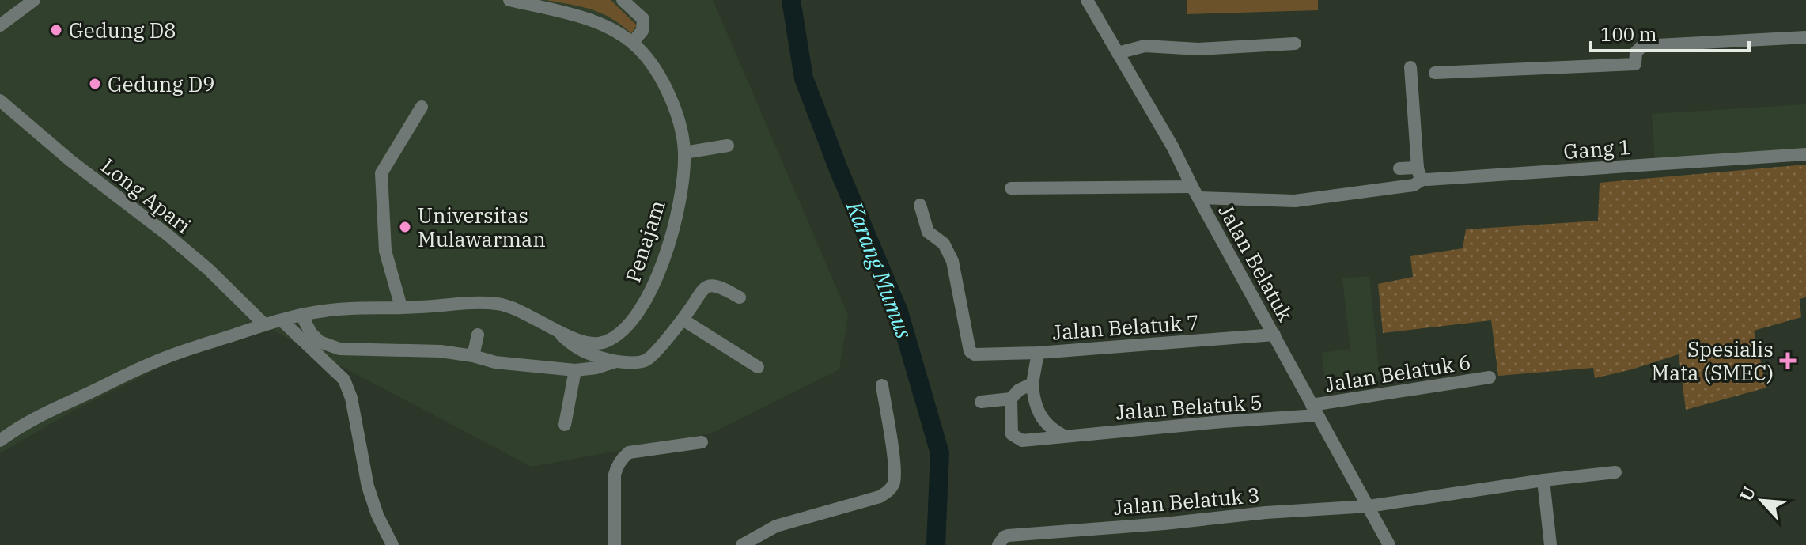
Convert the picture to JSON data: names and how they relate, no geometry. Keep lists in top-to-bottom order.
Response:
{
  "streets": {
    "street": [
      "Gang 1",
      "Long Apari",
      "Penajam",
      "Jalan Belatuk",
      "Jalan Belatuk 7",
      "Jalan Belatuk 6",
      "Jalan Belatuk 5",
      "Jalan Belatuk 3"
    ]
  },
  "crossings": [
    ["Long Apari", "Penajam"],
    ["Jalan Belatuk", "Jalan Belatuk 7"],
    ["Jalan Belatuk", "Jalan Belatuk 6"],
    ["Jalan Belatuk", "Jalan Belatuk 5"],
    ["Jalan Belatuk", "Jalan Belatuk 3"],
    ["Jalan Belatuk 6", "Jalan Belatuk 5"]
  ],
  "water": ["Karang Mumus"],
  "places": {
    "other": ["Gedung D8", "Gedung D9", "Universitas Mulawarman"],
    "health": ["Spesialis Mata (SMEC)"]
  },
  "scale_bar": "100 m",
  "north": "top left"
}
